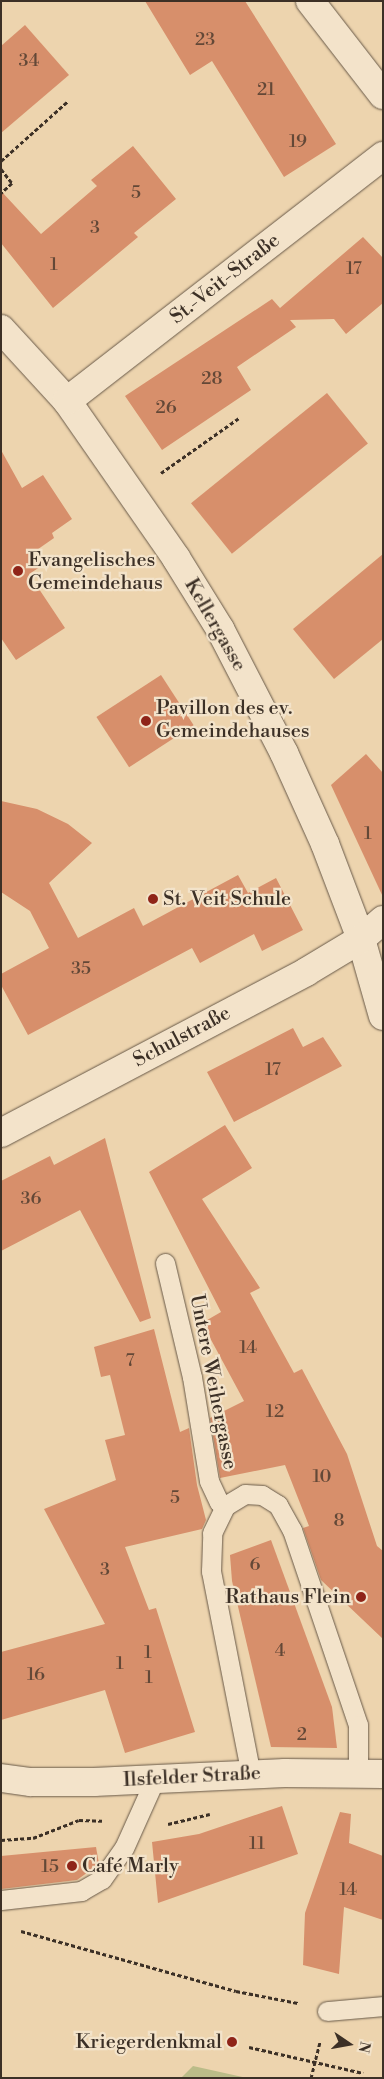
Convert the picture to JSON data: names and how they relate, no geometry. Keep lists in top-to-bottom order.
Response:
{
  "streets": {
    "street": [
      "St.-Veit-Straße",
      "Kellergasse",
      "Schulstraße",
      "Ilsfelder Straße"
    ],
    "lane": ["Untere Weihergasse"]
  },
  "crossings": [
    ["St.-Veit-Straße", "Kellergasse"],
    ["Kellergasse", "Schulstraße"],
    ["Untere Weihergasse", "Ilsfelder Straße"]
  ],
  "places": [
    "Evangelisches Gemeindehaus",
    "Pavillon des ev. Gemeindehauses",
    "St. Veit Schule",
    "Rathaus Flein",
    "Café Marly",
    "Kriegerdenkmal"
  ],
  "house_numbers": [
    "23",
    "34",
    "21",
    "19",
    "5",
    "3",
    "1",
    "17",
    "28",
    "26",
    "1",
    "35",
    "17",
    "36",
    "14",
    "7",
    "12",
    "10",
    "5",
    "8",
    "6",
    "3",
    "4",
    "1",
    "1",
    "16",
    "1",
    "2",
    "11",
    "15",
    "14"
  ],
  "north": "right"
}
